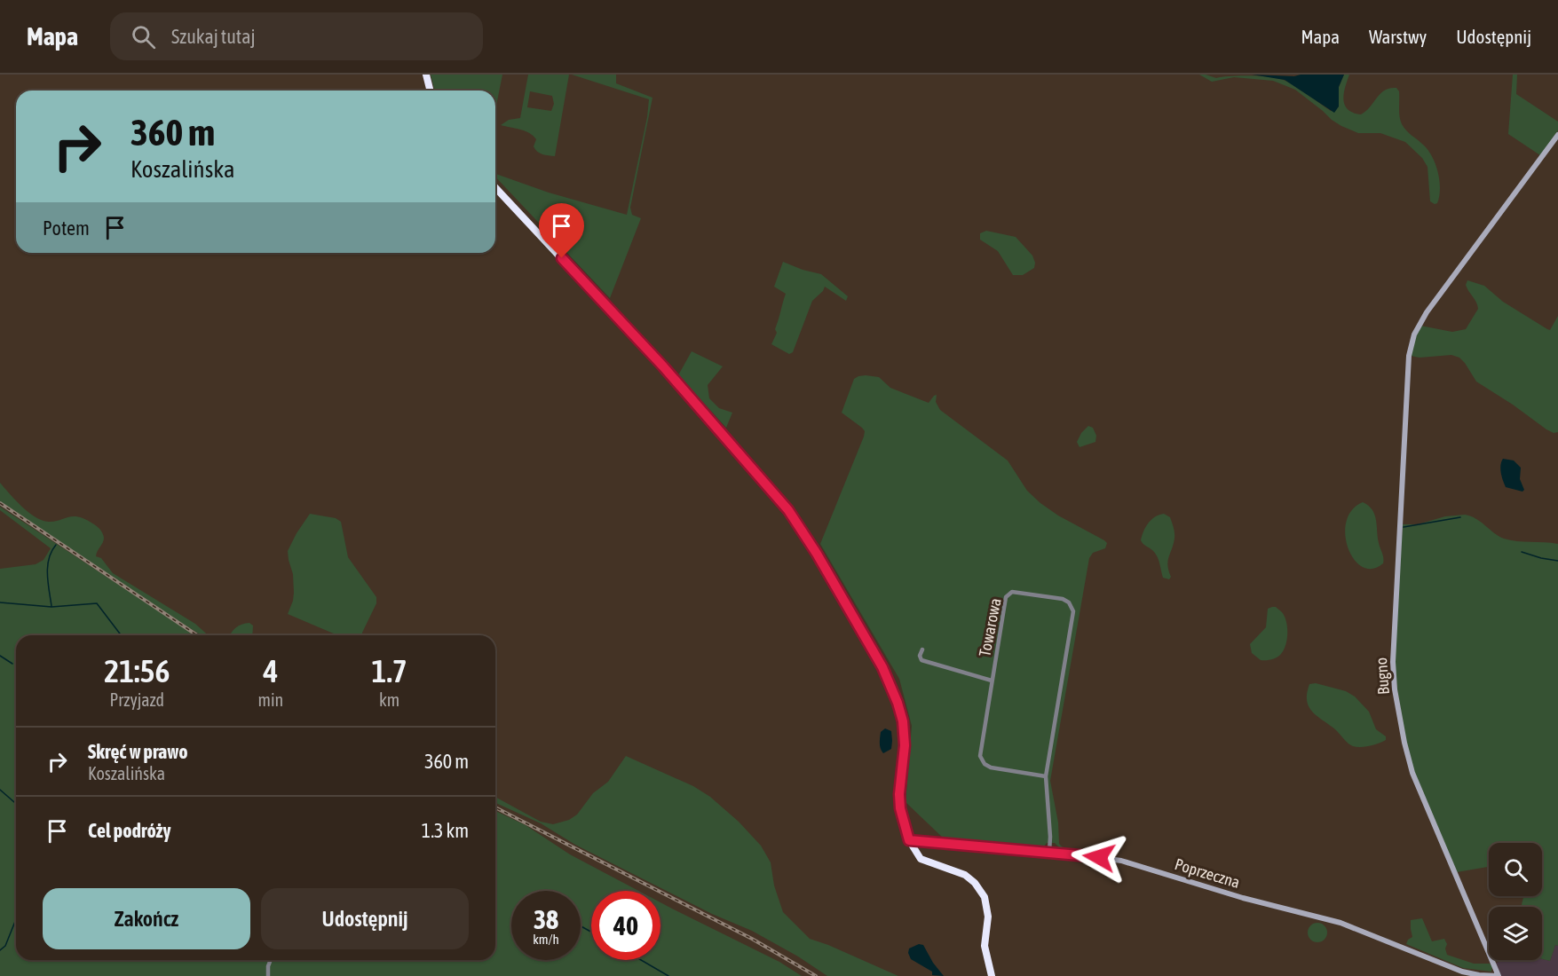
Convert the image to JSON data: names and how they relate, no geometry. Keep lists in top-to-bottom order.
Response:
{
  "streets": {
    "street": ["Towarowa", "Bugno", "Poprzeczna"]
  },
  "crossings": [
    ["Bugno", "Poprzeczna"]
  ],
  "page": {
    "header": "Mapa",
    "search": "Szukaj tutaj",
    "nav": ["Mapa", "Warstwy", "Udostępnij"],
    "turn": ["360 m", "Koszalińska"],
    "then": "Potem",
    "eta": [
      "21:56",
      "Przyjazd",
      "4",
      "min",
      "1.7",
      "km"
    ],
    "list": [
      {
        "name": "Skręć w prawo",
        "note": "Koszalińska",
        "value": "360 m"
      },
      {
        "name": "Cel podróży",
        "value": "1.3 km"
      }
    ],
    "buttons": ["Zakończ", "Udostępnij"],
    "speed": "38 km/h",
    "limit": "40"
  }
}
